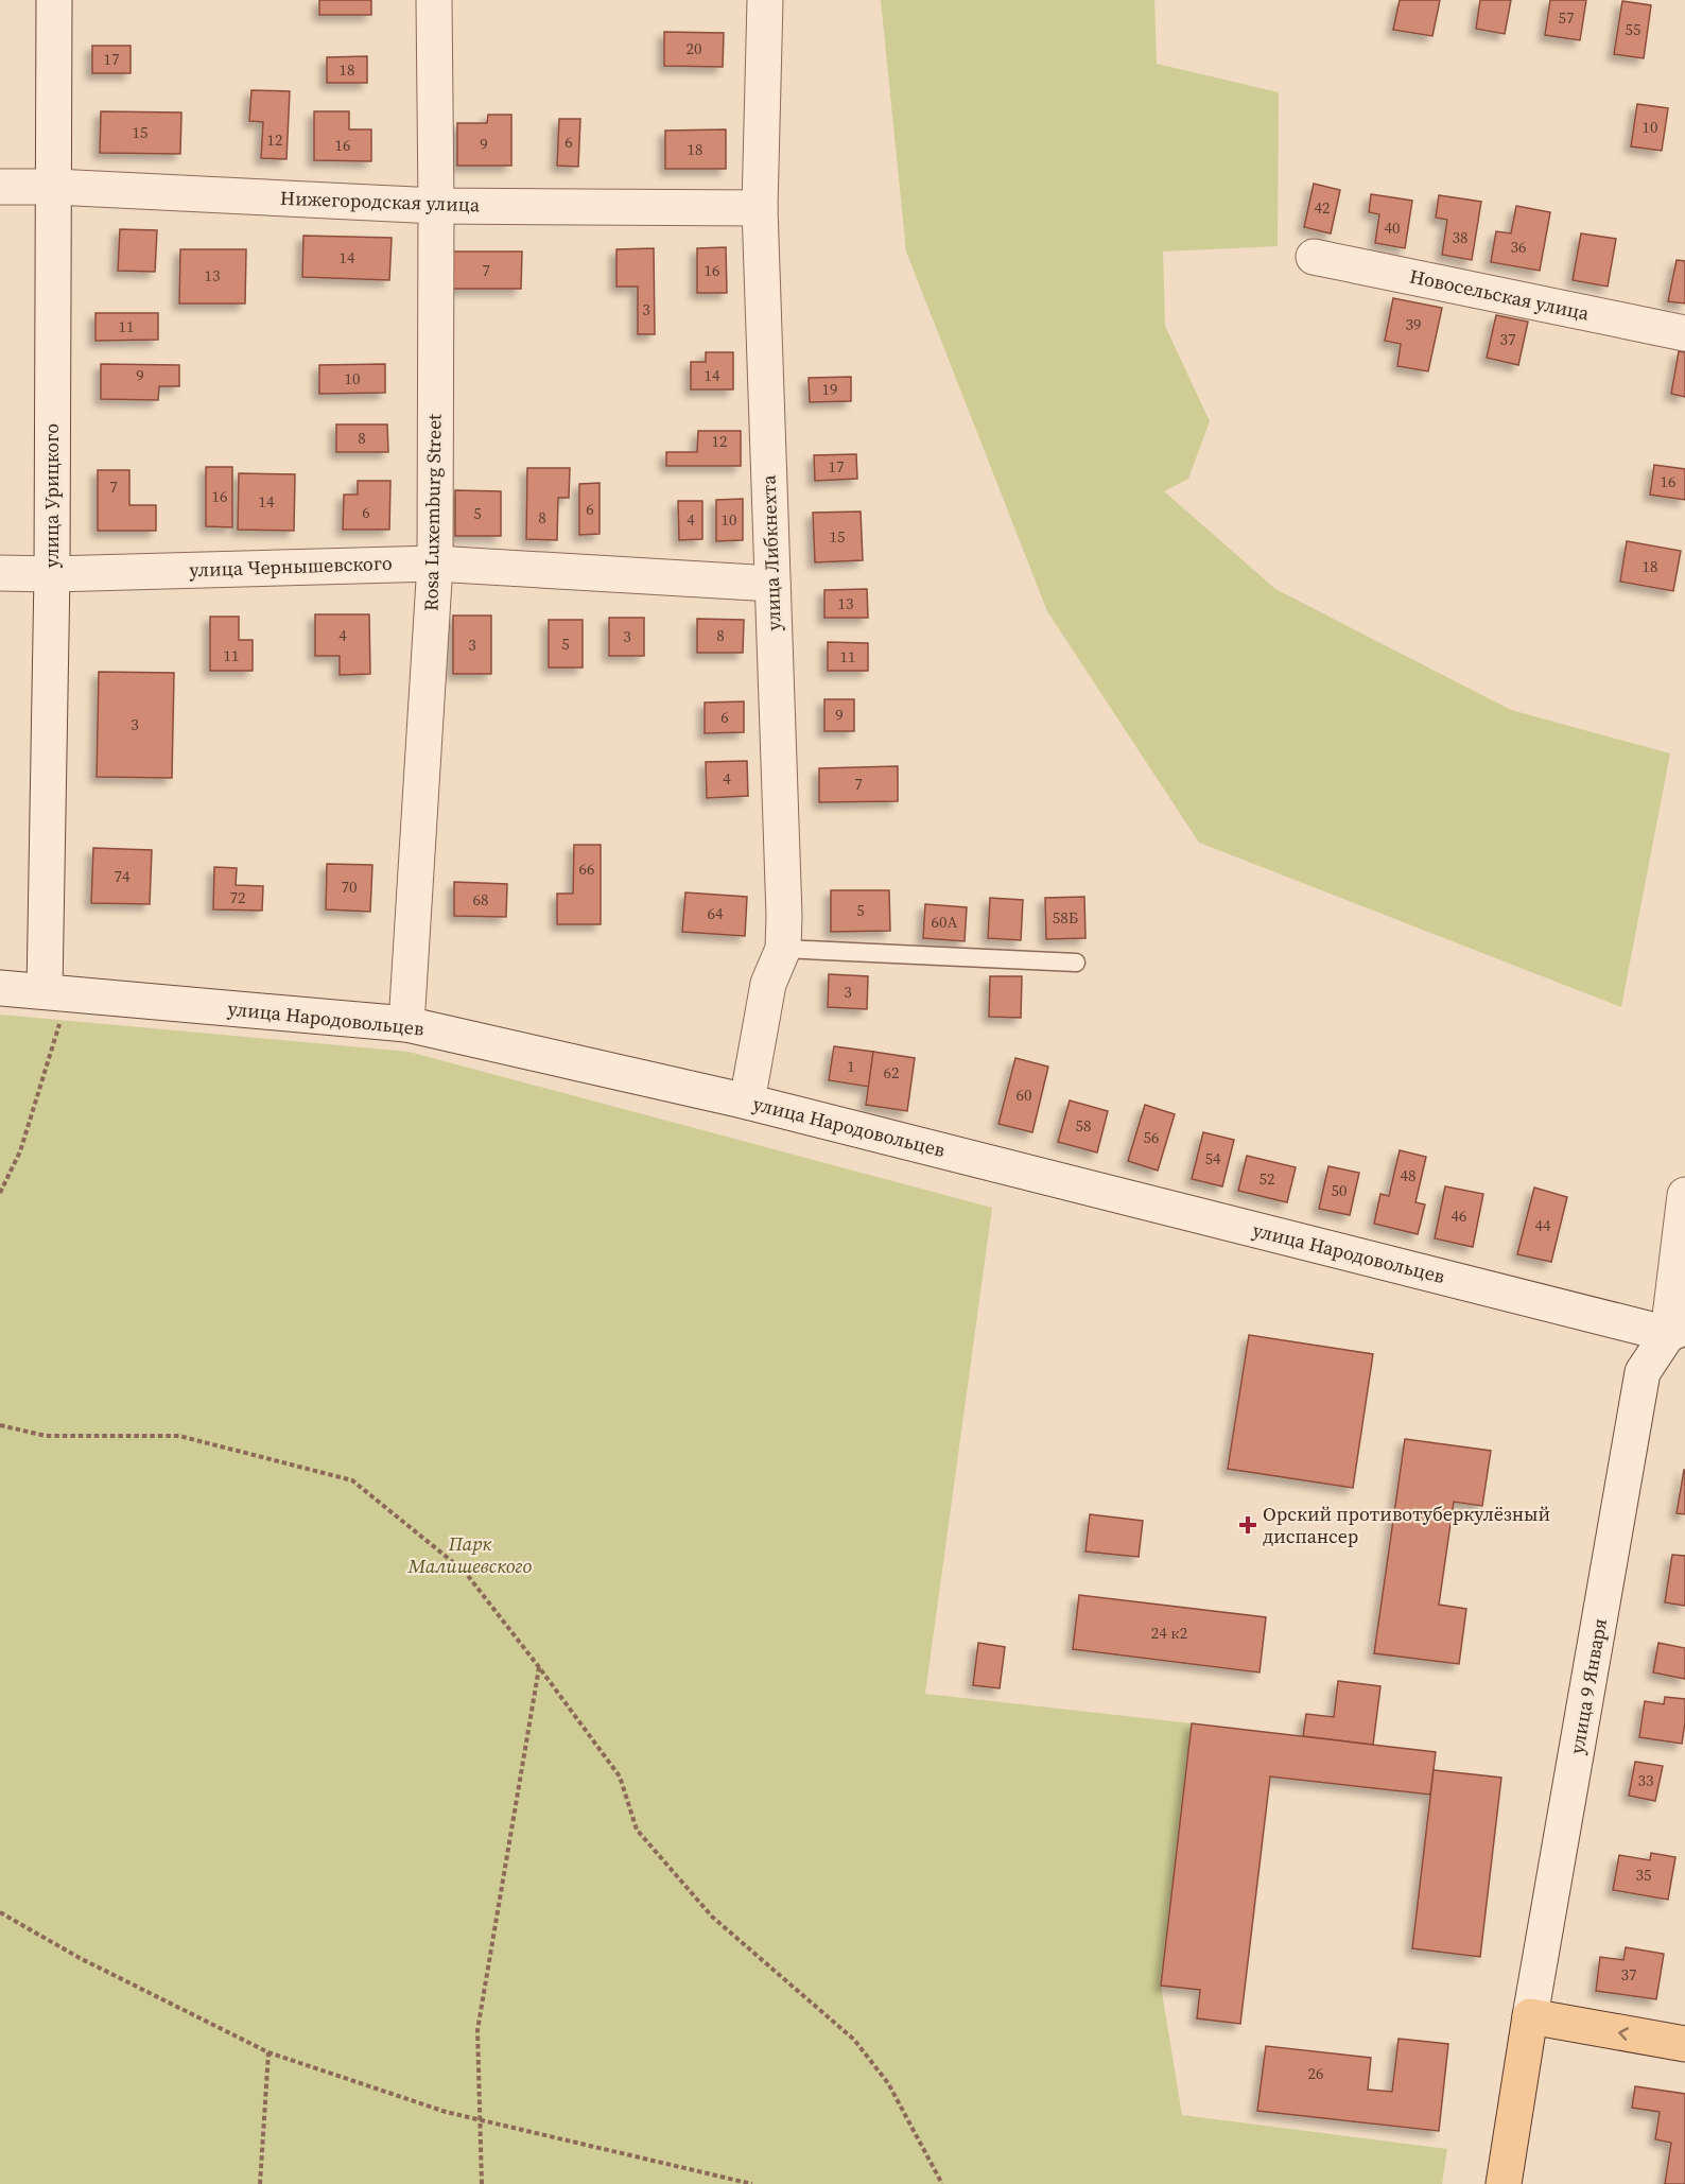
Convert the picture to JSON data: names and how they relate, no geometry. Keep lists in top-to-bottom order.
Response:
{
  "streets": {
    "main road": ["улица 9 Января"],
    "street": [
      "Нижегородская улица",
      "Новосельская улица",
      "улица Урицкого",
      "Rosa Luxemburg Street",
      "улица Либкнехта",
      "улица Чернышевского",
      "улица Народовольцев"
    ]
  },
  "crossings": [
    ["Нижегородская улица", "улица Урицкого"],
    ["Нижегородская улица", "Rosa Luxemburg Street"],
    ["Нижегородская улица", "улица Либкнехта"],
    ["улица Урицкого", "улица Чернышевского"],
    ["улица Урицкого", "улица Народовольцев"],
    ["Rosa Luxemburg Street", "улица Чернышевского"],
    ["Rosa Luxemburg Street", "улица Народовольцев"],
    ["улица Либкнехта", "улица Чернышевского"],
    ["улица Либкнехта", "улица Народовольцев"],
    ["улица Народовольцев", "улица 9 Января"]
  ],
  "parks": ["Парк Малишевского"],
  "places": {
    "health": ["Орский противотуберкулёзный диспансер"]
  },
  "house_numbers": [
    "57",
    "55",
    "20",
    "17",
    "18",
    "10",
    "15",
    "12",
    "6",
    "9",
    "16",
    "18",
    "42",
    "40",
    "38",
    "36",
    "14",
    "7",
    "16",
    "13",
    "3",
    "39",
    "11",
    "37",
    "9",
    "14",
    "10",
    "19",
    "8",
    "12",
    "17",
    "16",
    "7",
    "16",
    "14",
    "6",
    "6",
    "5",
    "8",
    "4",
    "10",
    "15",
    "18",
    "13",
    "4",
    "8",
    "3",
    "5",
    "3",
    "11",
    "11",
    "9",
    "6",
    "3",
    "4",
    "7",
    "66",
    "74",
    "70",
    "72",
    "68",
    "5",
    "64",
    "58Б",
    "60А",
    "3",
    "1",
    "62",
    "60",
    "58",
    "56",
    "54",
    "48",
    "52",
    "50",
    "46",
    "44",
    "24 к2",
    "33",
    "35",
    "37",
    "26"
  ]
}
